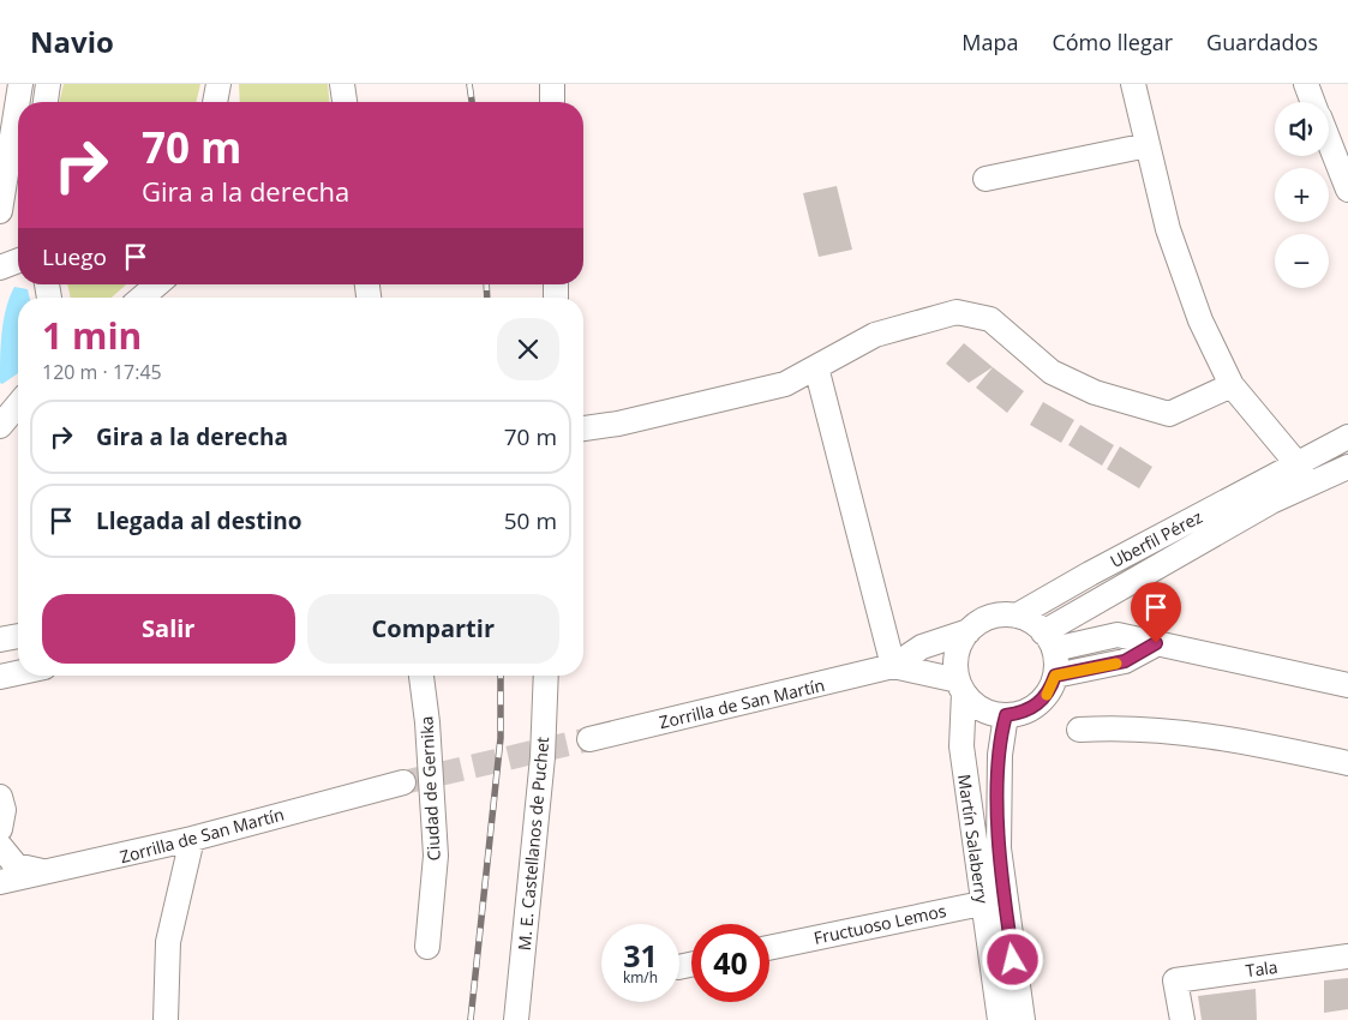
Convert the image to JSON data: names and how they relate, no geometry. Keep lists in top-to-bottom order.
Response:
{
  "streets": {
    "street": [
      "Uberfil Pérez",
      "Zorrilla de San Martín",
      "Ciudad de Gernika",
      "Martín Salaberry",
      "M. E. Castellanos de Puchet",
      "Fructuoso Lemos",
      "Tala"
    ]
  },
  "crossings": [
    ["Uberfil Pérez", "Zorrilla de San Martín"],
    ["Uberfil Pérez", "Martín Salaberry"],
    ["Zorrilla de San Martín", "Martín Salaberry"],
    ["Martín Salaberry", "Fructuoso Lemos"]
  ],
  "page": {
    "header": "Navio",
    "nav": ["Mapa", "Cómo llegar", "Guardados"],
    "map_buttons": ["+", "−"],
    "turn": ["70 m", "Gira a la derecha"],
    "then": "Luego",
    "heading": ["1 min", "120 m · 17:45"],
    "list": [
      {
        "name": "Gira a la derecha",
        "value": "70 m"
      },
      {
        "name": "Llegada al destino",
        "value": "50 m"
      }
    ],
    "buttons": ["Salir", "Compartir"],
    "speed": "31 km/h",
    "limit": "40"
  }
}
